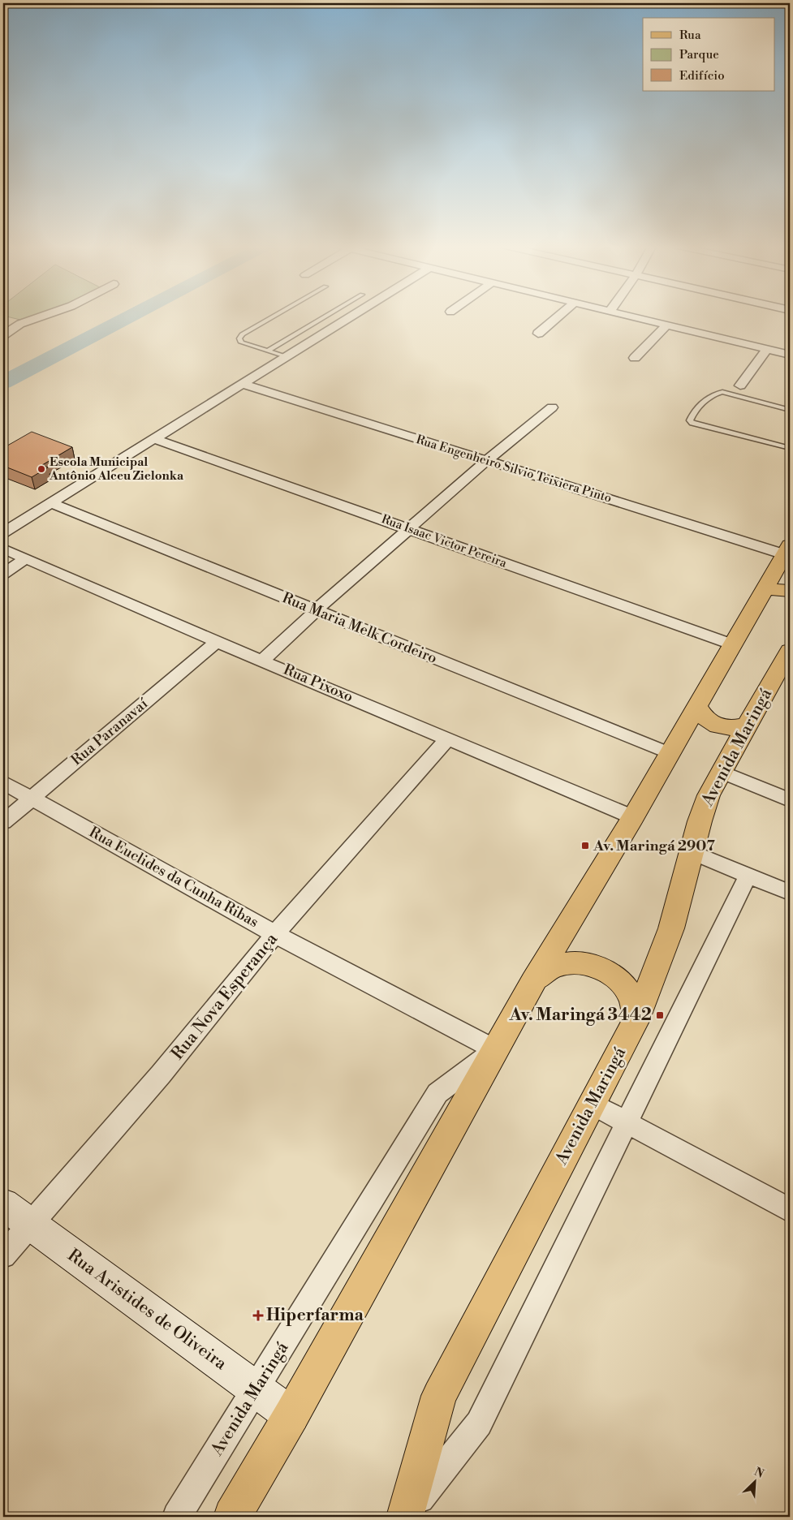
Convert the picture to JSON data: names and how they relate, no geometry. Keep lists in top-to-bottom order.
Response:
{
  "streets": {
    "main road": ["Avenida Maringá", "Rua Aristides de Oliveira"],
    "street": [
      "Rua Engenheiro Silvio Teixiera Pinto",
      "Rua Isaac Victor Pereira",
      "Rua Maria Melk Cordeiro",
      "Rua Pixoxo",
      "Rua Paranavaí",
      "Rua Euclides da Cunha Ribas",
      "Rua Nova Esperança"
    ]
  },
  "crossings": [
    ["Rua Engenheiro Silvio Teixiera Pinto", "Avenida Maringá"],
    ["Rua Isaac Victor Pereira", "Avenida Maringá"],
    ["Rua Maria Melk Cordeiro", "Avenida Maringá"],
    ["Rua Pixoxo", "Rua Paranavaí"],
    ["Rua Pixoxo", "Avenida Maringá"],
    ["Rua Pixoxo", "Rua Nova Esperança"],
    ["Rua Paranavaí", "Rua Euclides da Cunha Ribas"],
    ["Avenida Maringá", "Rua Euclides da Cunha Ribas"],
    ["Avenida Maringá", "Rua Aristides de Oliveira"],
    ["Rua Euclides da Cunha Ribas", "Rua Nova Esperança"],
    ["Rua Nova Esperança", "Rua Aristides de Oliveira"]
  ],
  "places": {
    "other": ["Escola Municipal Antônio Alceu Zielonka"],
    "transit": ["Av. Maringá 2907", "Av. Maringá 3442"],
    "health": ["Hiperfarma"]
  },
  "legend": ["Rua", "Parque", "Edifício"],
  "north": "top right"
}
